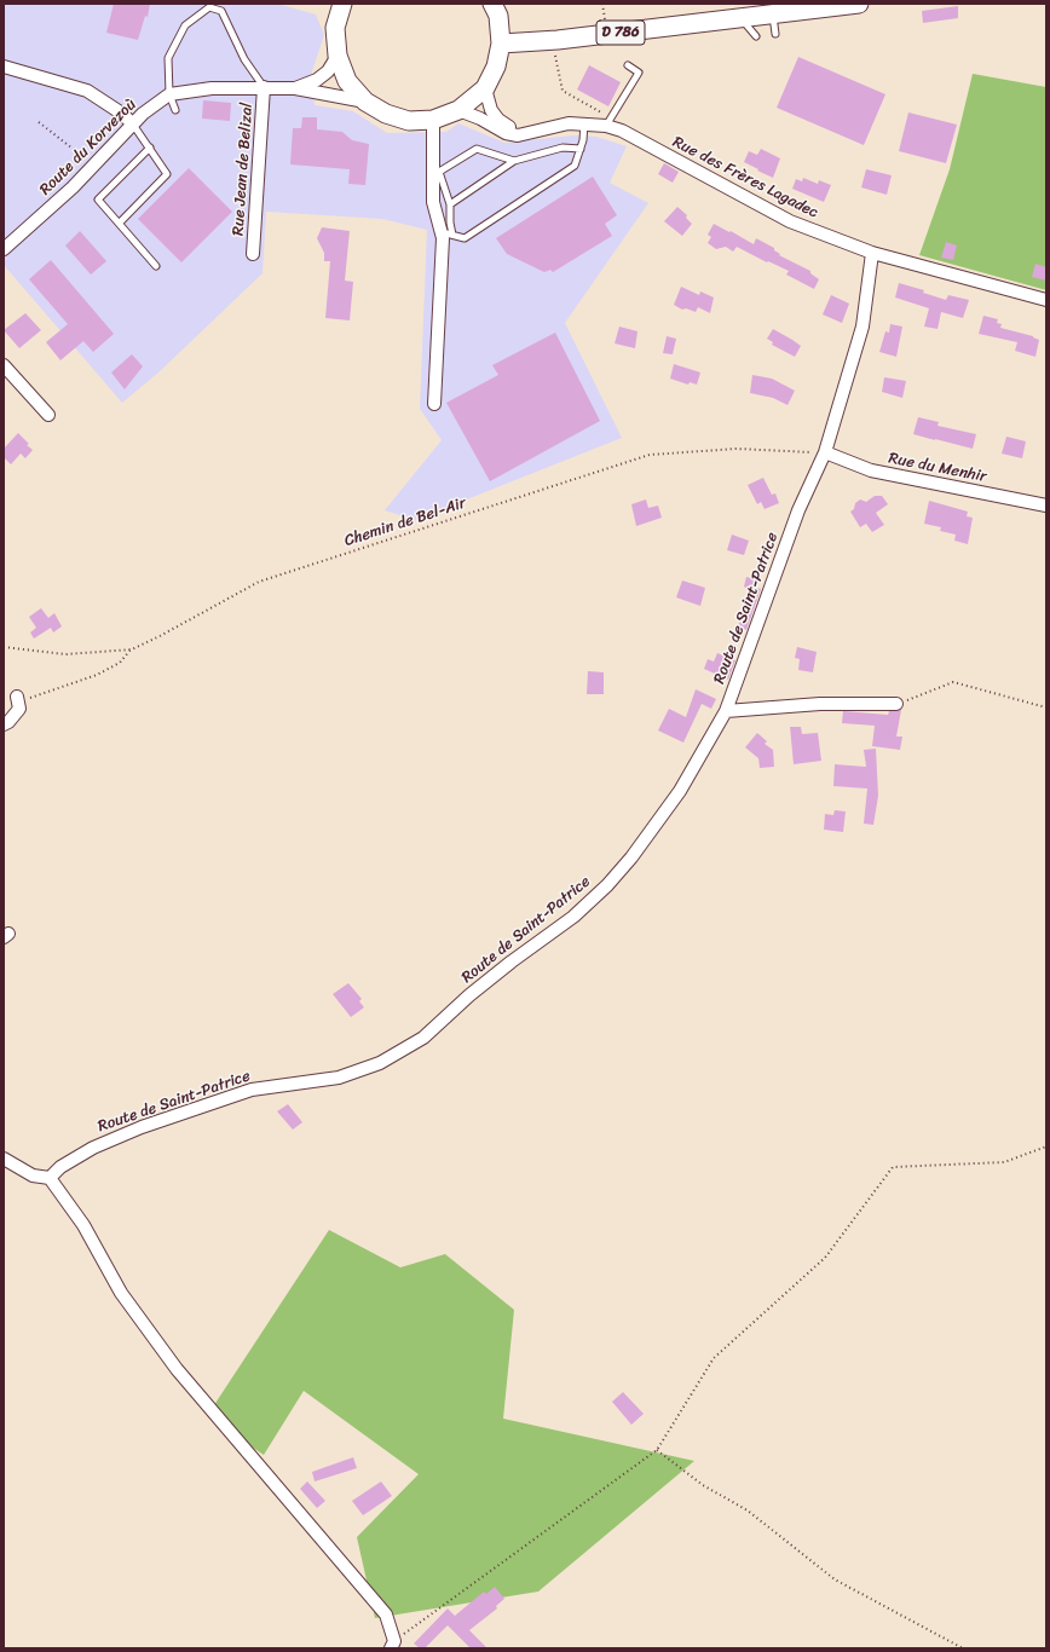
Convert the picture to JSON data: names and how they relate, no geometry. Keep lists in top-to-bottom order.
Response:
{
  "streets": {
    "main road": ["D 786"],
    "street": [
      "Route du Korvezoù",
      "Rue Jean de Belizal",
      "Rue des Frères Lagadec",
      "Rue du Menhir",
      "Route de Saint-Patrice"
    ],
    "path": ["Chemin de Bel-Air"]
  },
  "crossings": [
    ["Route du Korvezoù", "Rue Jean de Belizal"],
    ["Rue des Frères Lagadec", "Route de Saint-Patrice"],
    ["Rue du Menhir", "Chemin de Bel-Air"],
    ["Rue du Menhir", "Route de Saint-Patrice"],
    ["Chemin de Bel-Air", "Route de Saint-Patrice"]
  ]
}
